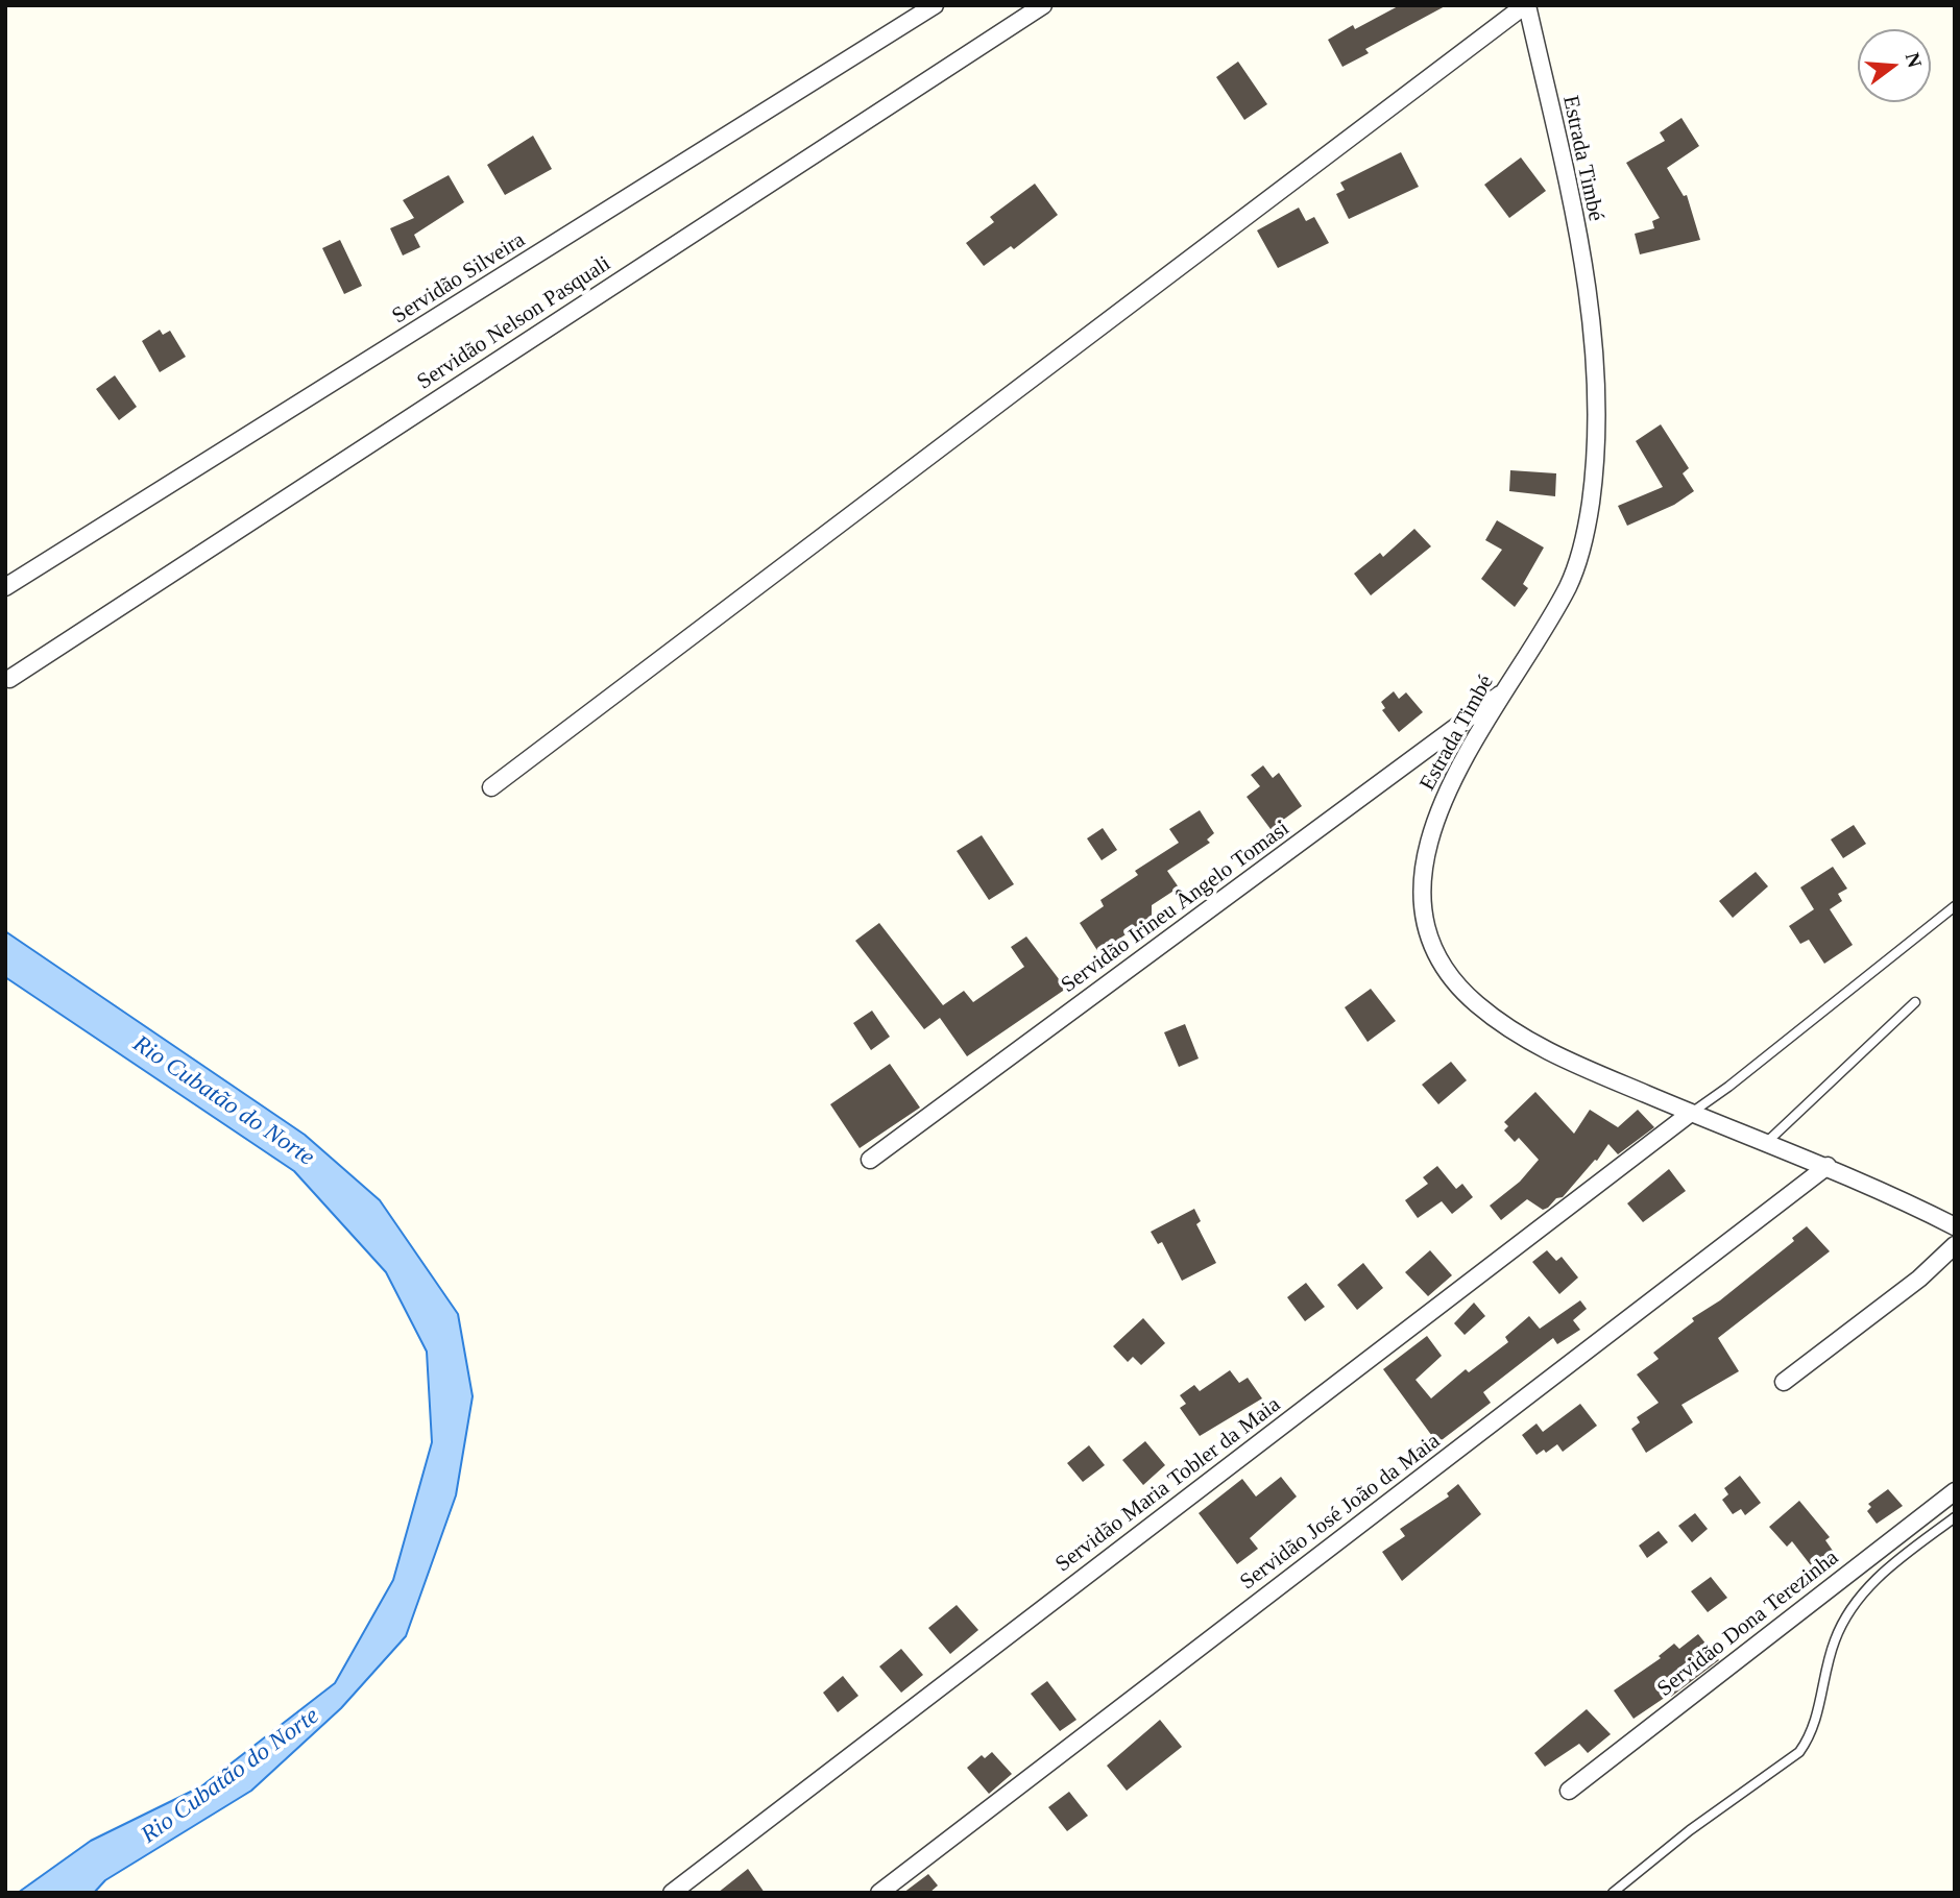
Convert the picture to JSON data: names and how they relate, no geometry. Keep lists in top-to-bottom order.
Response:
{
  "streets": {
    "street": [
      "Estrada Timbé",
      "Servidão Silveira",
      "Servidão Nelson Pasquali",
      "Servidão Irineu Ângelo Tomasi",
      "Servidão Maria Tobler da Maia",
      "Servidão José João da Maia",
      "Servidão Dona Terezinha"
    ]
  },
  "crossings": [
    ["Estrada Timbé", "Servidão Irineu Ângelo Tomasi"],
    ["Estrada Timbé", "Servidão Maria Tobler da Maia"],
    ["Estrada Timbé", "Servidão José João da Maia"]
  ],
  "water": ["Rio Cubatão do Norte"],
  "north": "right"
}
